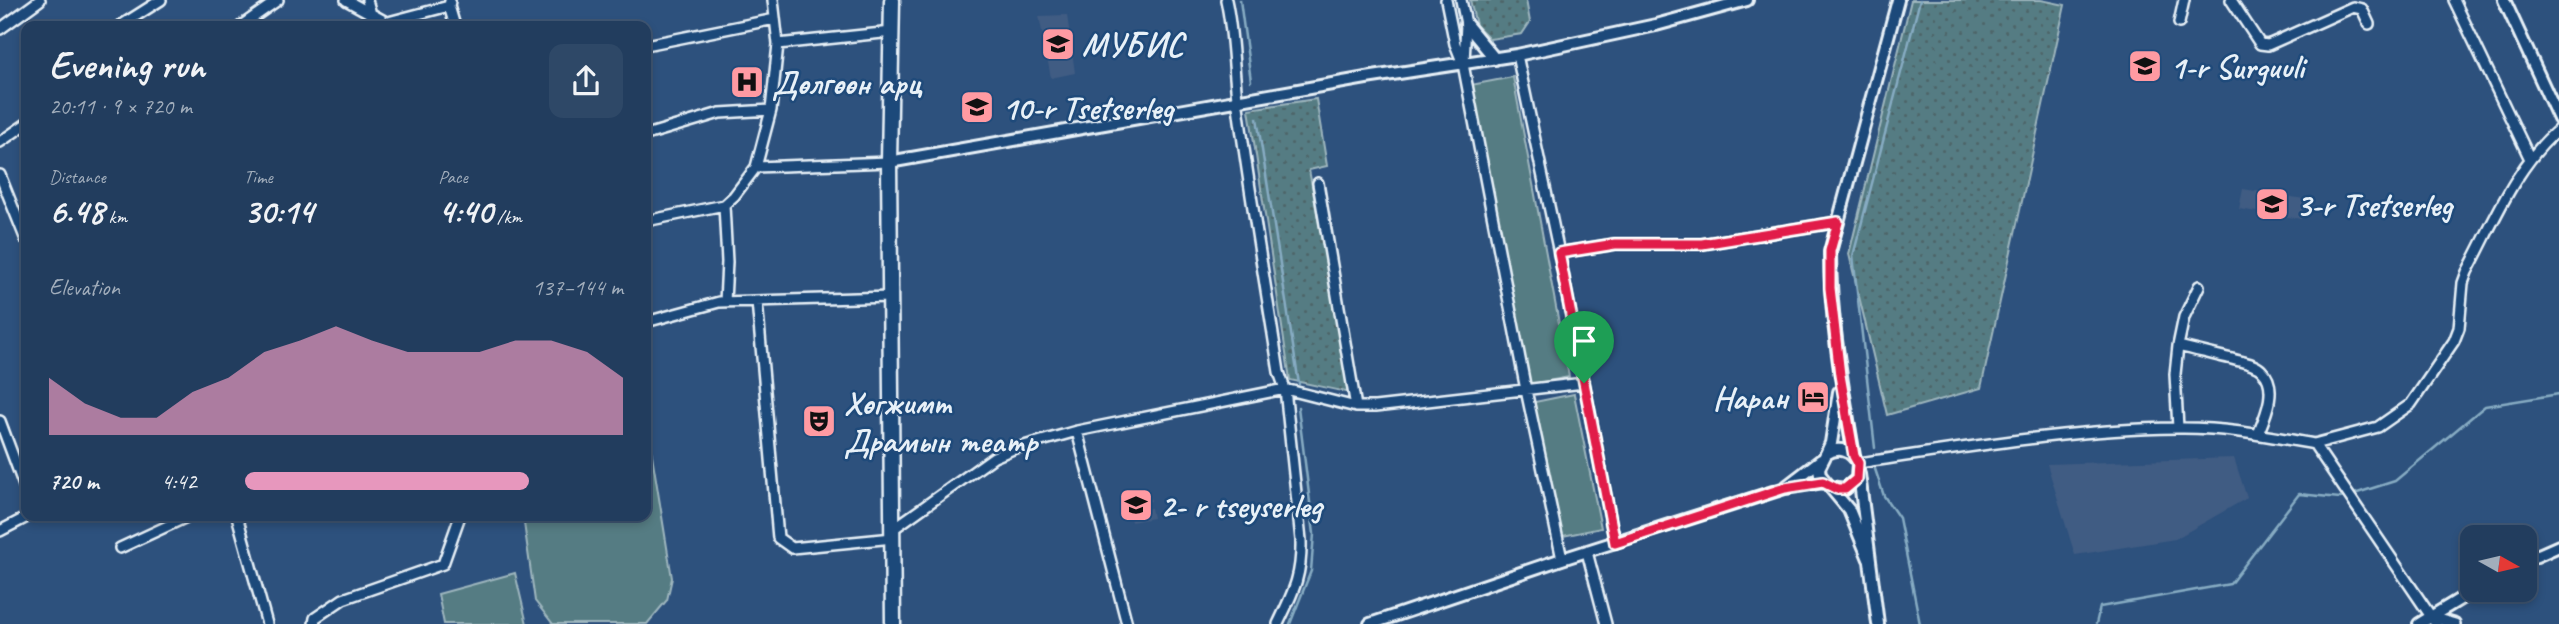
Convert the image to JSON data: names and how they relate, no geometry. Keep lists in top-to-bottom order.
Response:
{
  "places": {
    "school or university": [
      "МУБИС",
      "1-r Surguuli",
      "10-r Tsetserleg",
      "3-r Tsetserleg",
      "2- r tseyserleg"
    ],
    "hospital": ["Дөлгөөн арц"],
    "hotel": ["Наран"],
    "theatre": ["Хөгжимт Драмын театр"]
  },
  "north": "right",
  "page": {
    "heading": ["Evening run", "20:11 · 9 × 720 m"],
    "stats": [
      ["Distance", "6.48 km"],
      ["Time", "30:14"],
      ["Pace", "4:40 /km"]
    ],
    "chart": ["Elevation", "137–144 m"],
    "list": [
      {
        "name": "720 m",
        "note": "4:42"
      }
    ]
  }
}
